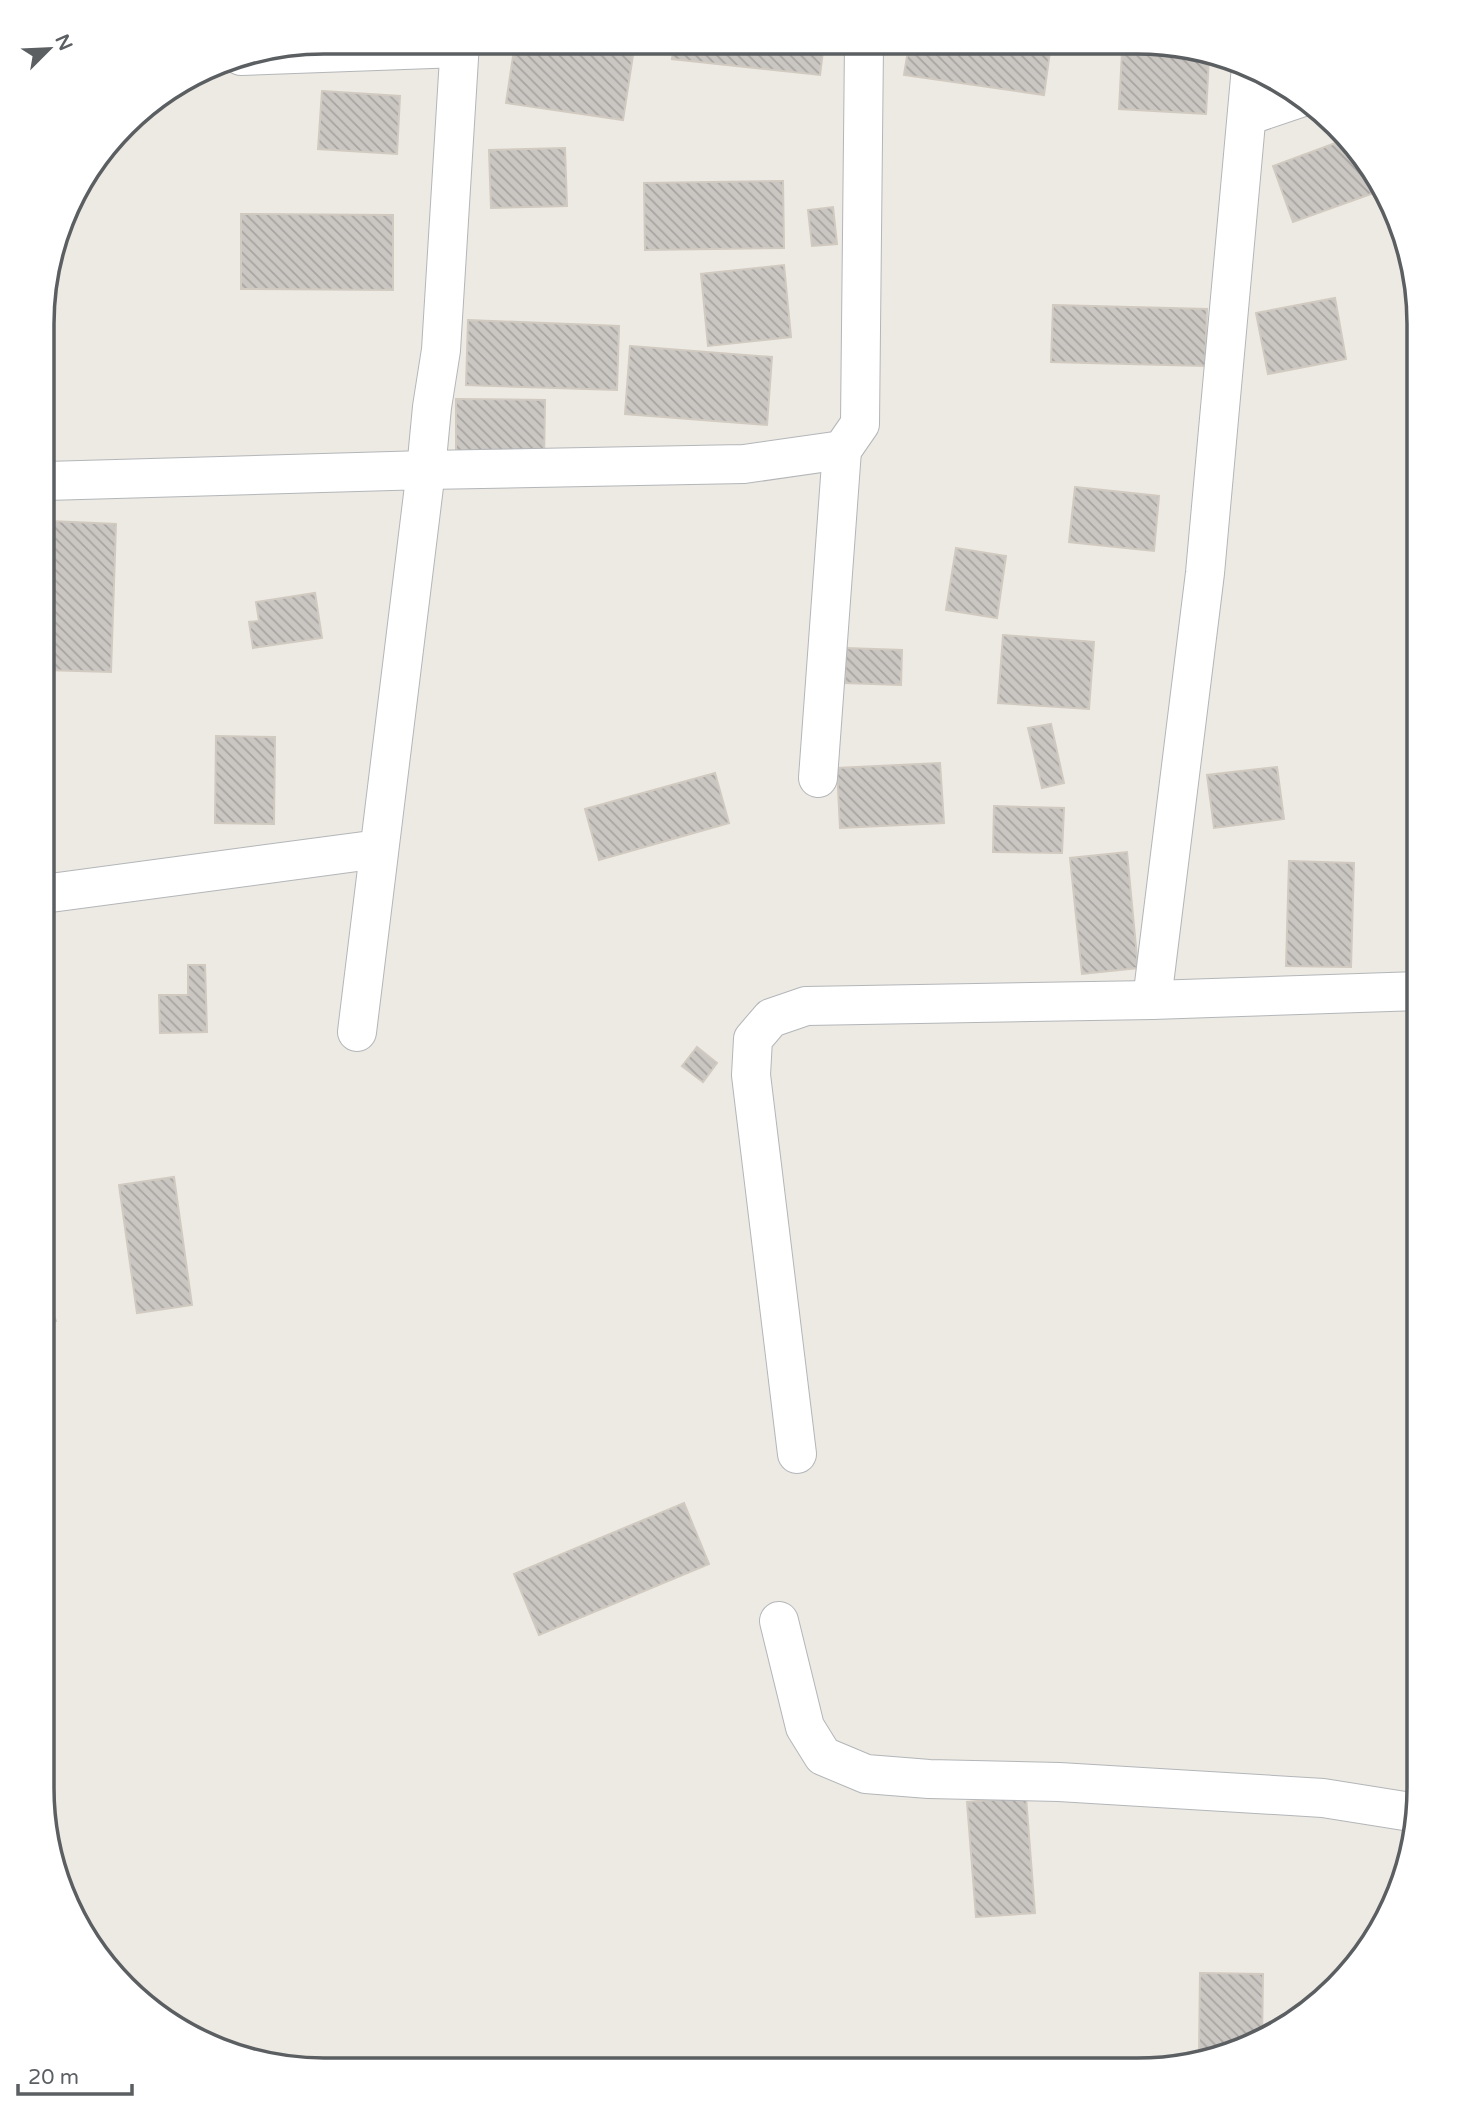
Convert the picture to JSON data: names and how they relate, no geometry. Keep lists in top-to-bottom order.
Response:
{
  "scale_bar": "20 m",
  "north": "top right"
}
